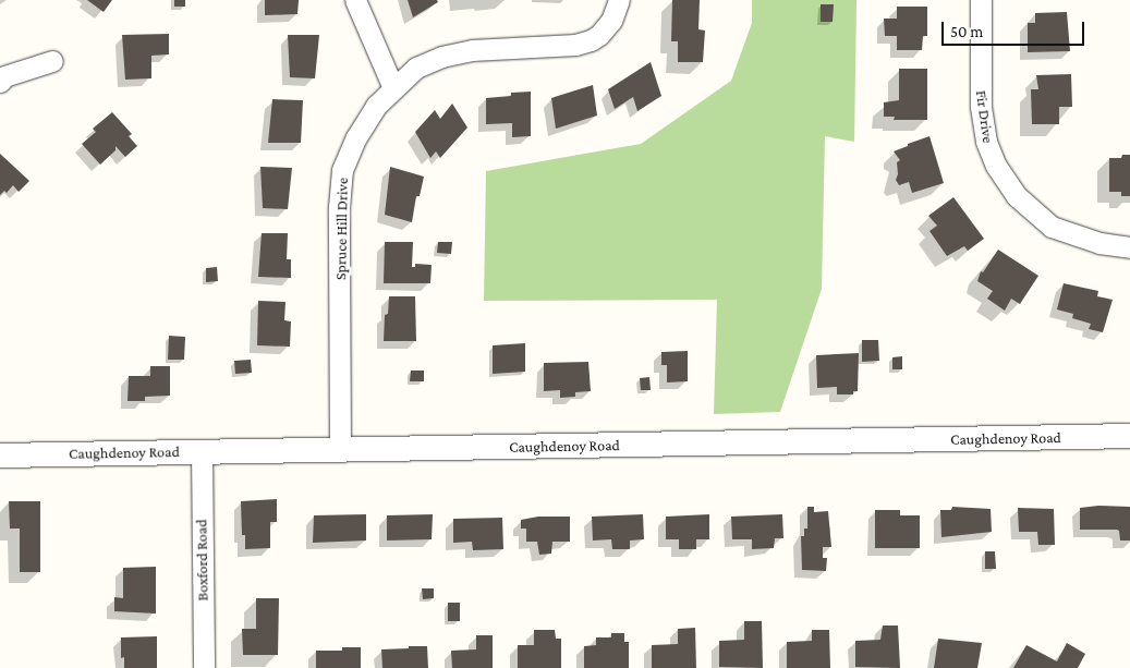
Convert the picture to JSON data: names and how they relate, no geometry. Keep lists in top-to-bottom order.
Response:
{
  "streets": {
    "street": [
      "Fir Drive",
      "Spruce Hill Drive",
      "Caughdenoy Road",
      "Boxford Road"
    ]
  },
  "crossings": [
    ["Spruce Hill Drive", "Caughdenoy Road"],
    ["Caughdenoy Road", "Boxford Road"]
  ],
  "scale_bar": "50 m"
}
